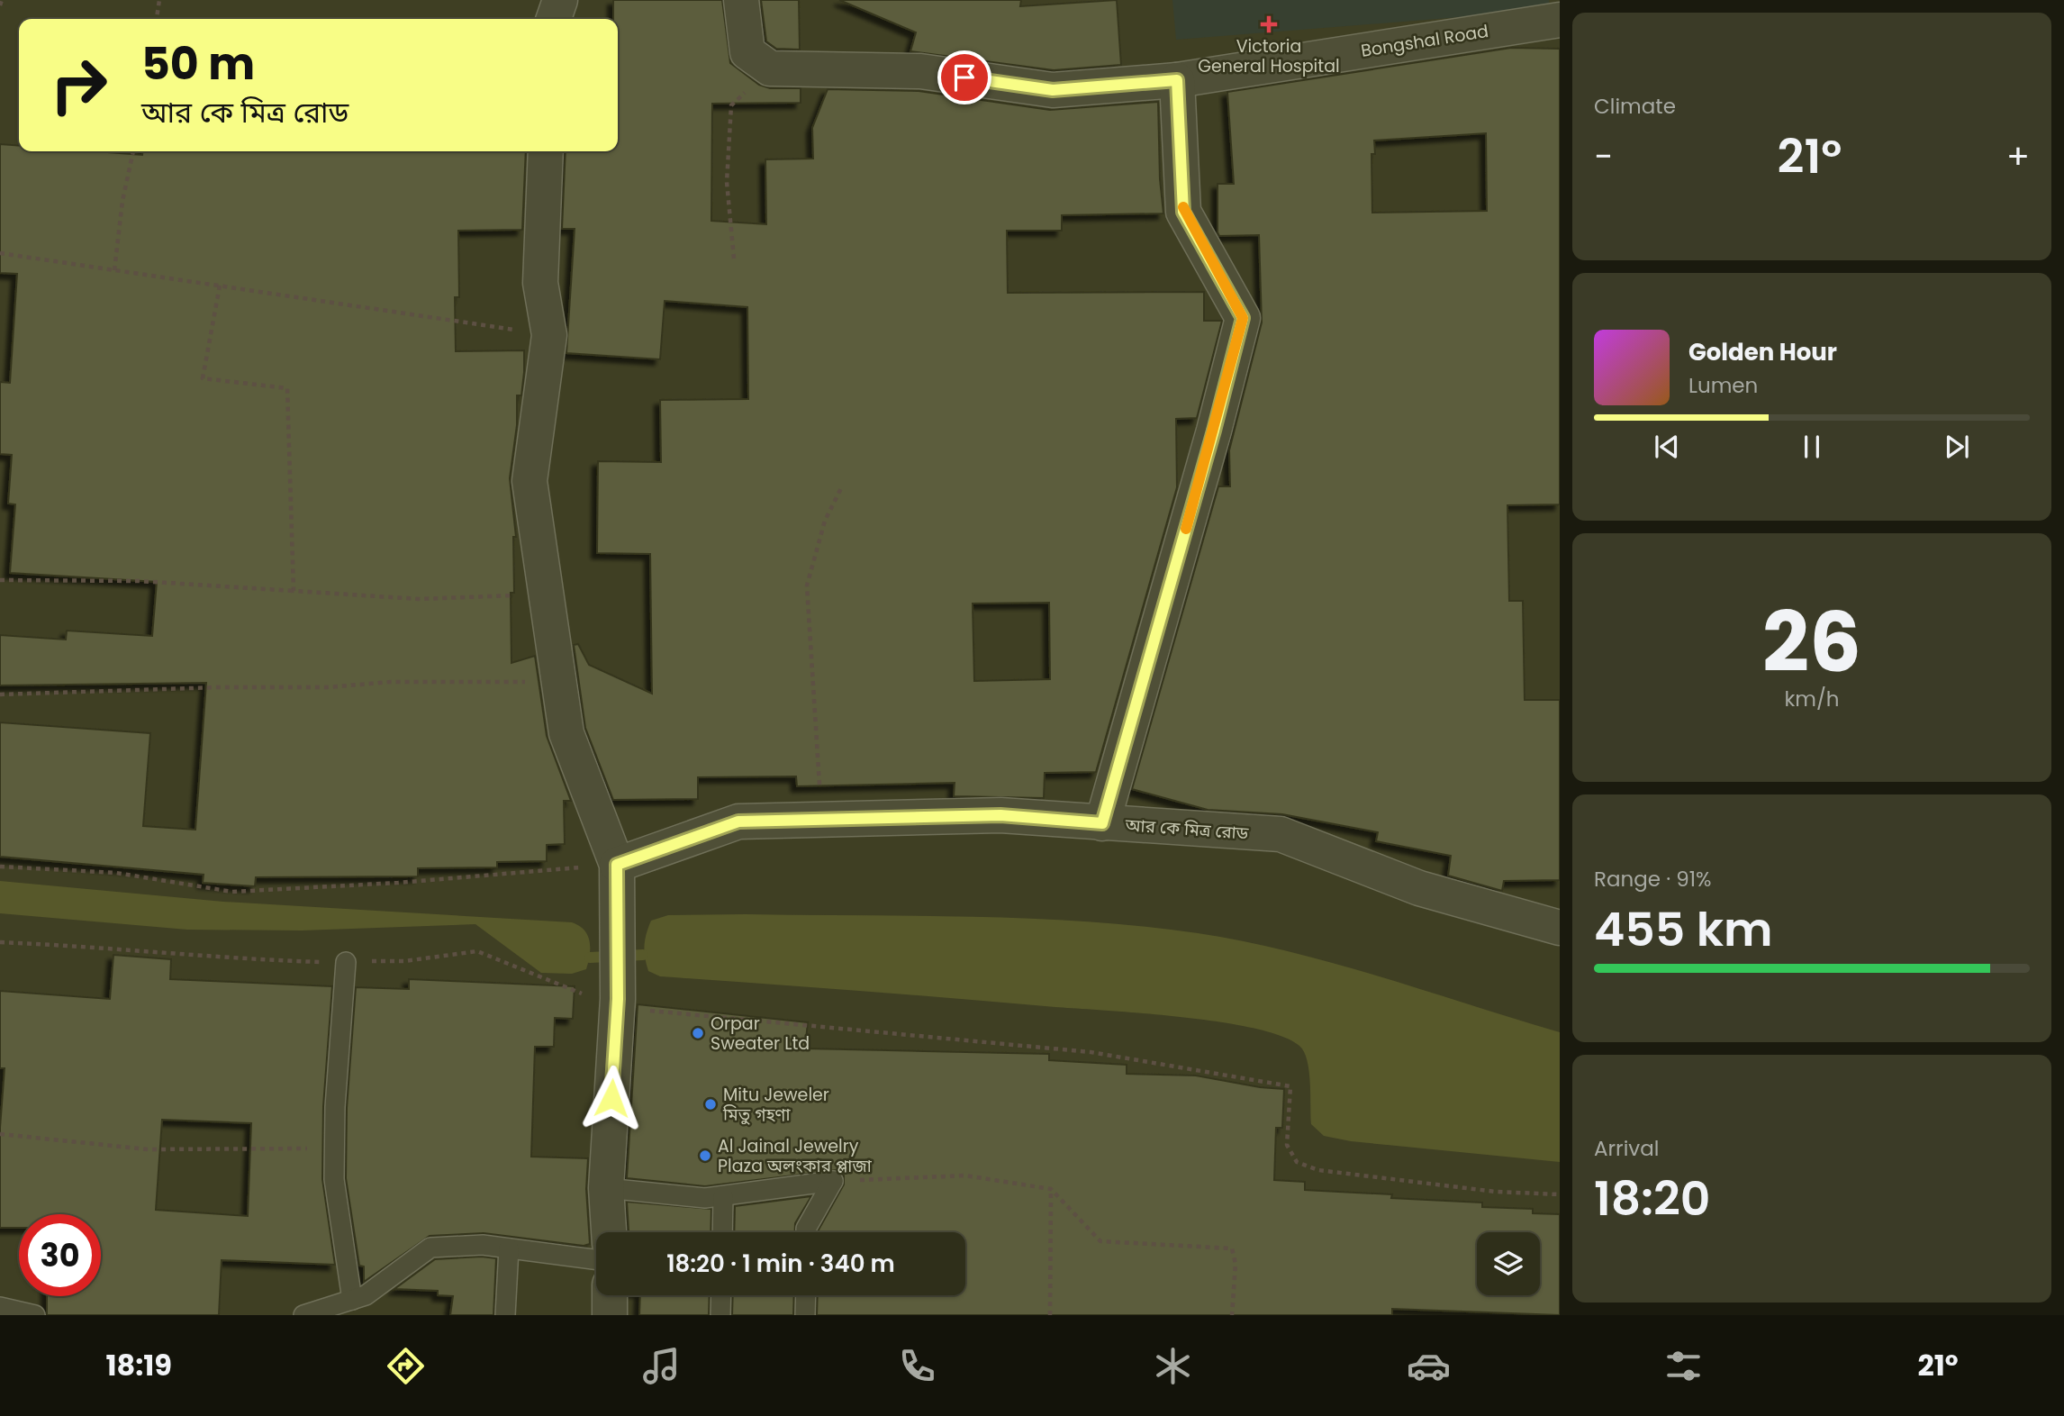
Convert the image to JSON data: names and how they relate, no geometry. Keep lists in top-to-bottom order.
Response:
{
  "streets": {
    "street": ["Bongshal Road", "আর কে মিত্র রোড"]
  },
  "places": {
    "health": ["Victoria General Hospital"],
    "other": ["Orpar Sweater Ltd", "Mitu Jeweler মিতু গহণা", "Al Jainal Jewelry Plaza অলংকার প্লাজা"]
  },
  "page": {
    "tile": [
      "Climate",
      ["26", "km/h"],
      ["Range · 91%", "455 km"],
      ["Arrival", "18:20"]
    ],
    "turn": ["50 m", "আর কে মিত্র রোড"],
    "heat": ["−", "21°", "+"],
    "song": ["Golden Hour", "Lumen"],
    "limit": "30",
    "trip": "18:20 · 1 min · 340 m",
    "tabs": ["18:19", "21°"]
  }
}
